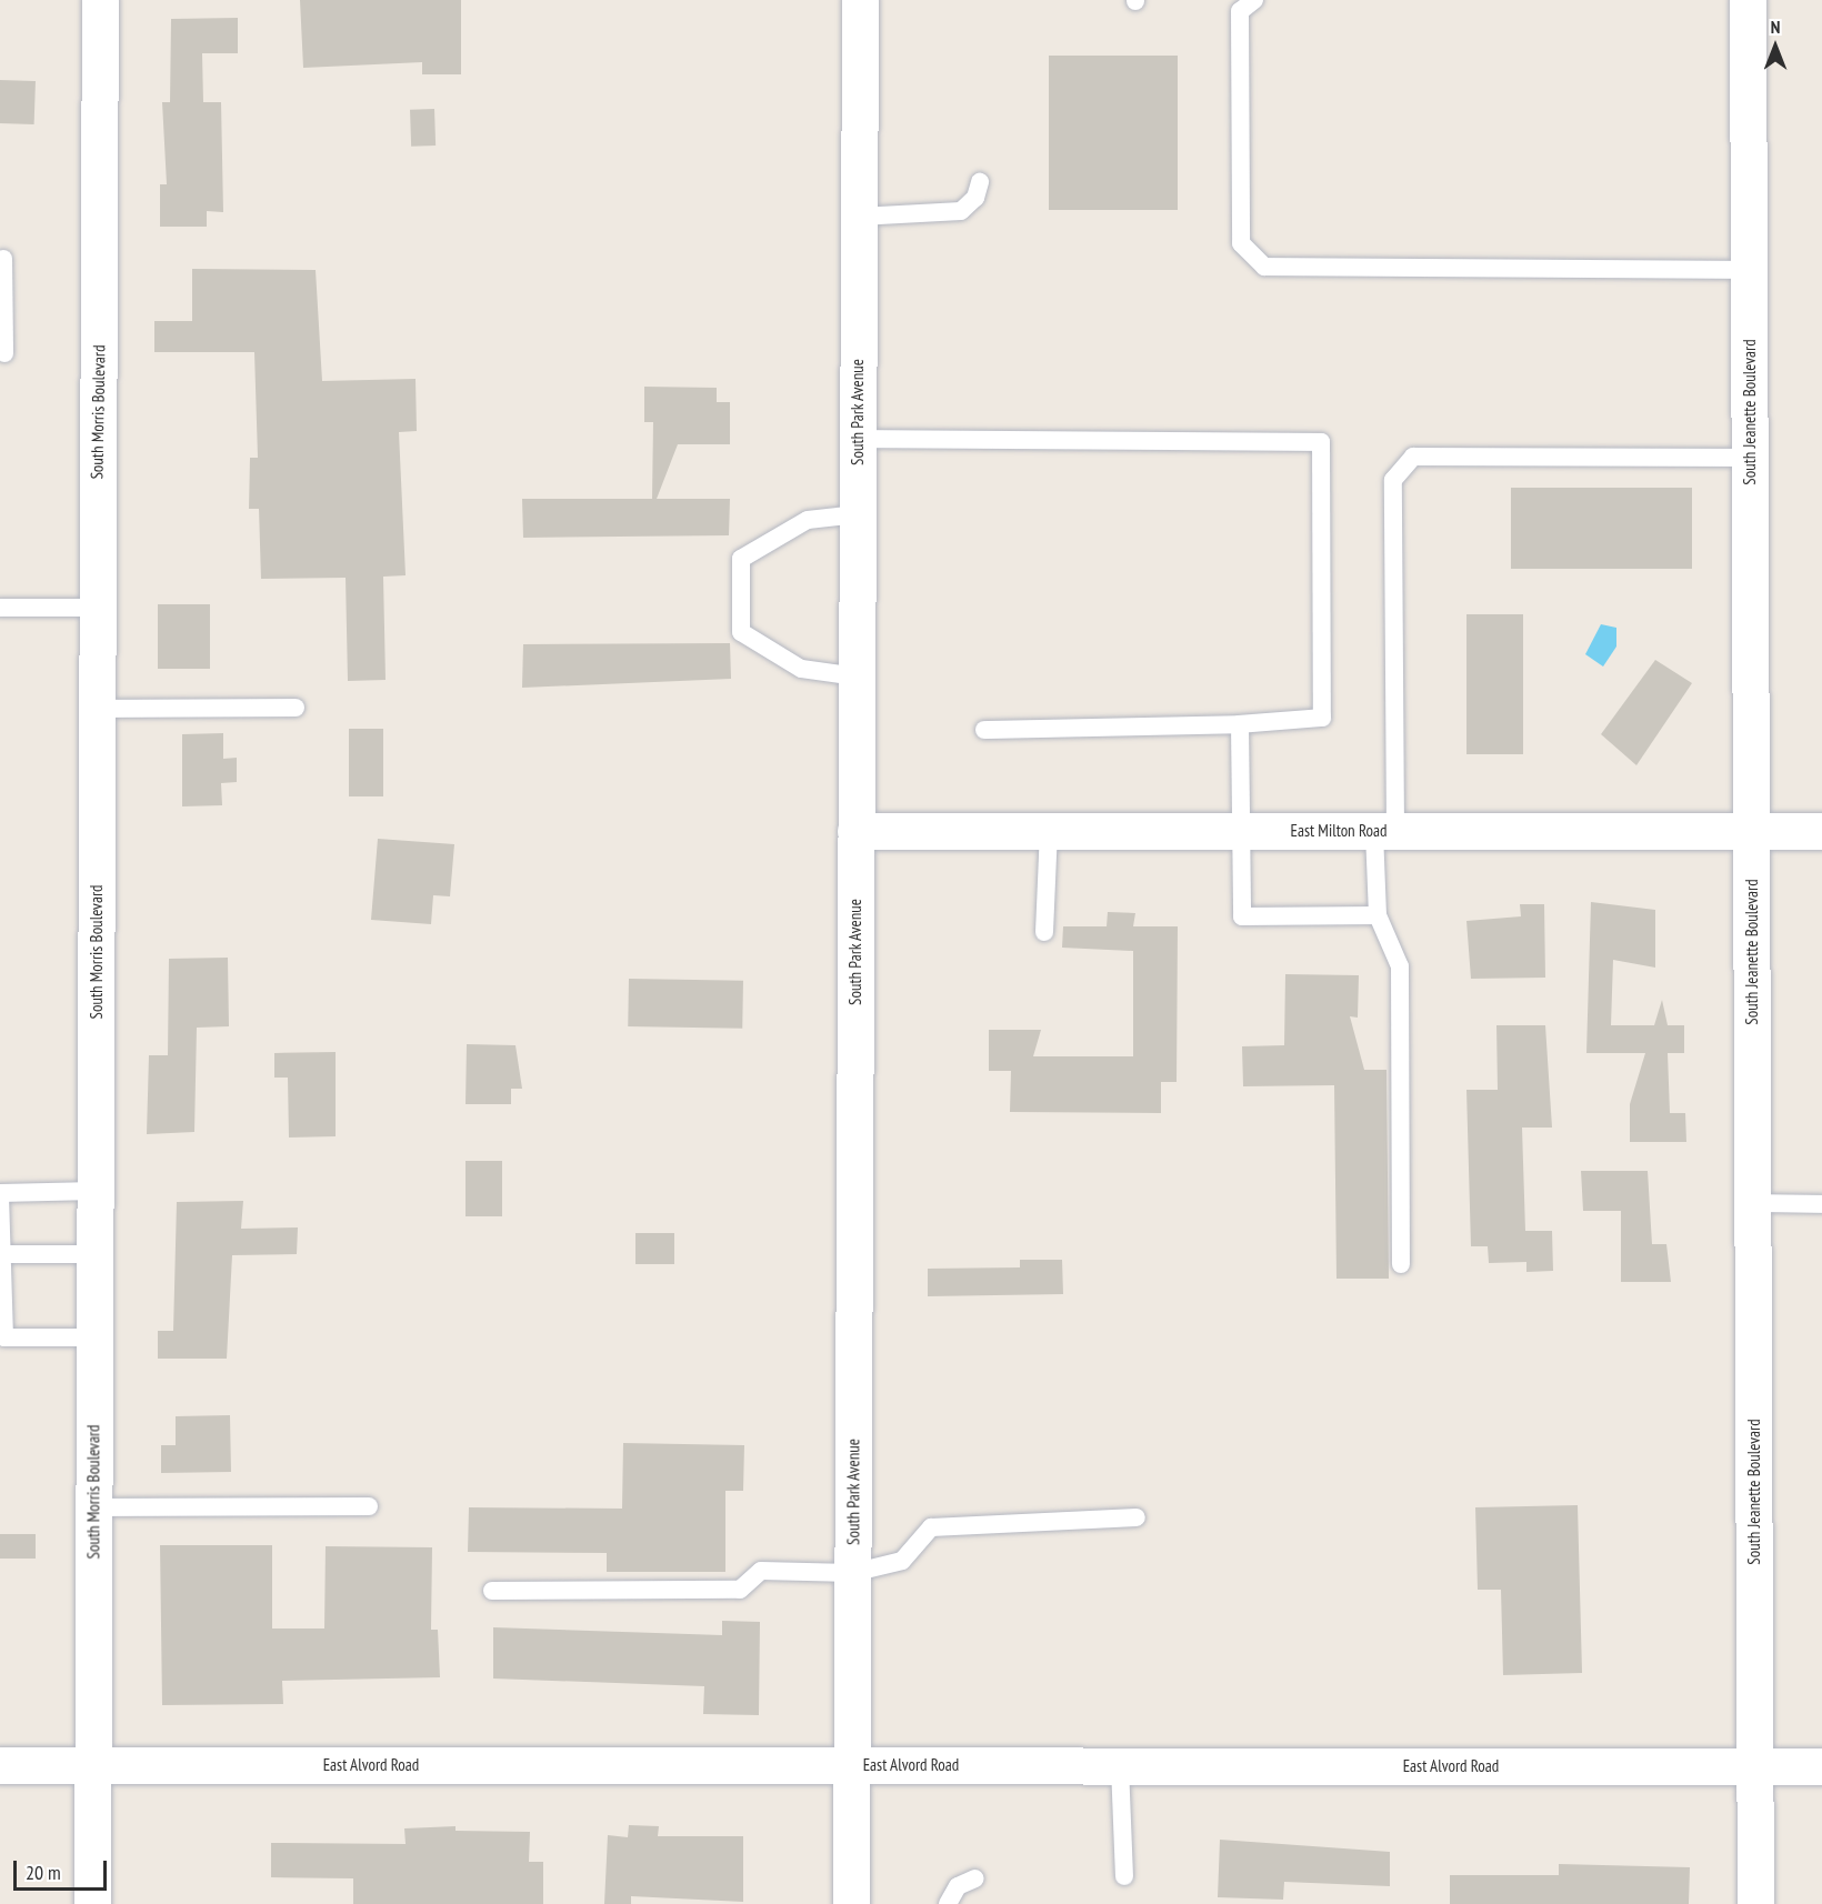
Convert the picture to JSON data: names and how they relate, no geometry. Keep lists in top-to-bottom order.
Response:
{
  "streets": {
    "street": [
      "South Morris Boulevard",
      "South Park Avenue",
      "South Jeanette Boulevard",
      "East Milton Road",
      "East Alvord Road"
    ]
  },
  "crossings": [
    ["South Morris Boulevard", "East Alvord Road"],
    ["South Park Avenue", "East Milton Road"],
    ["South Park Avenue", "East Alvord Road"],
    ["South Jeanette Boulevard", "East Milton Road"],
    ["South Jeanette Boulevard", "East Alvord Road"]
  ],
  "scale_bar": "20 m",
  "north": "top"
}
